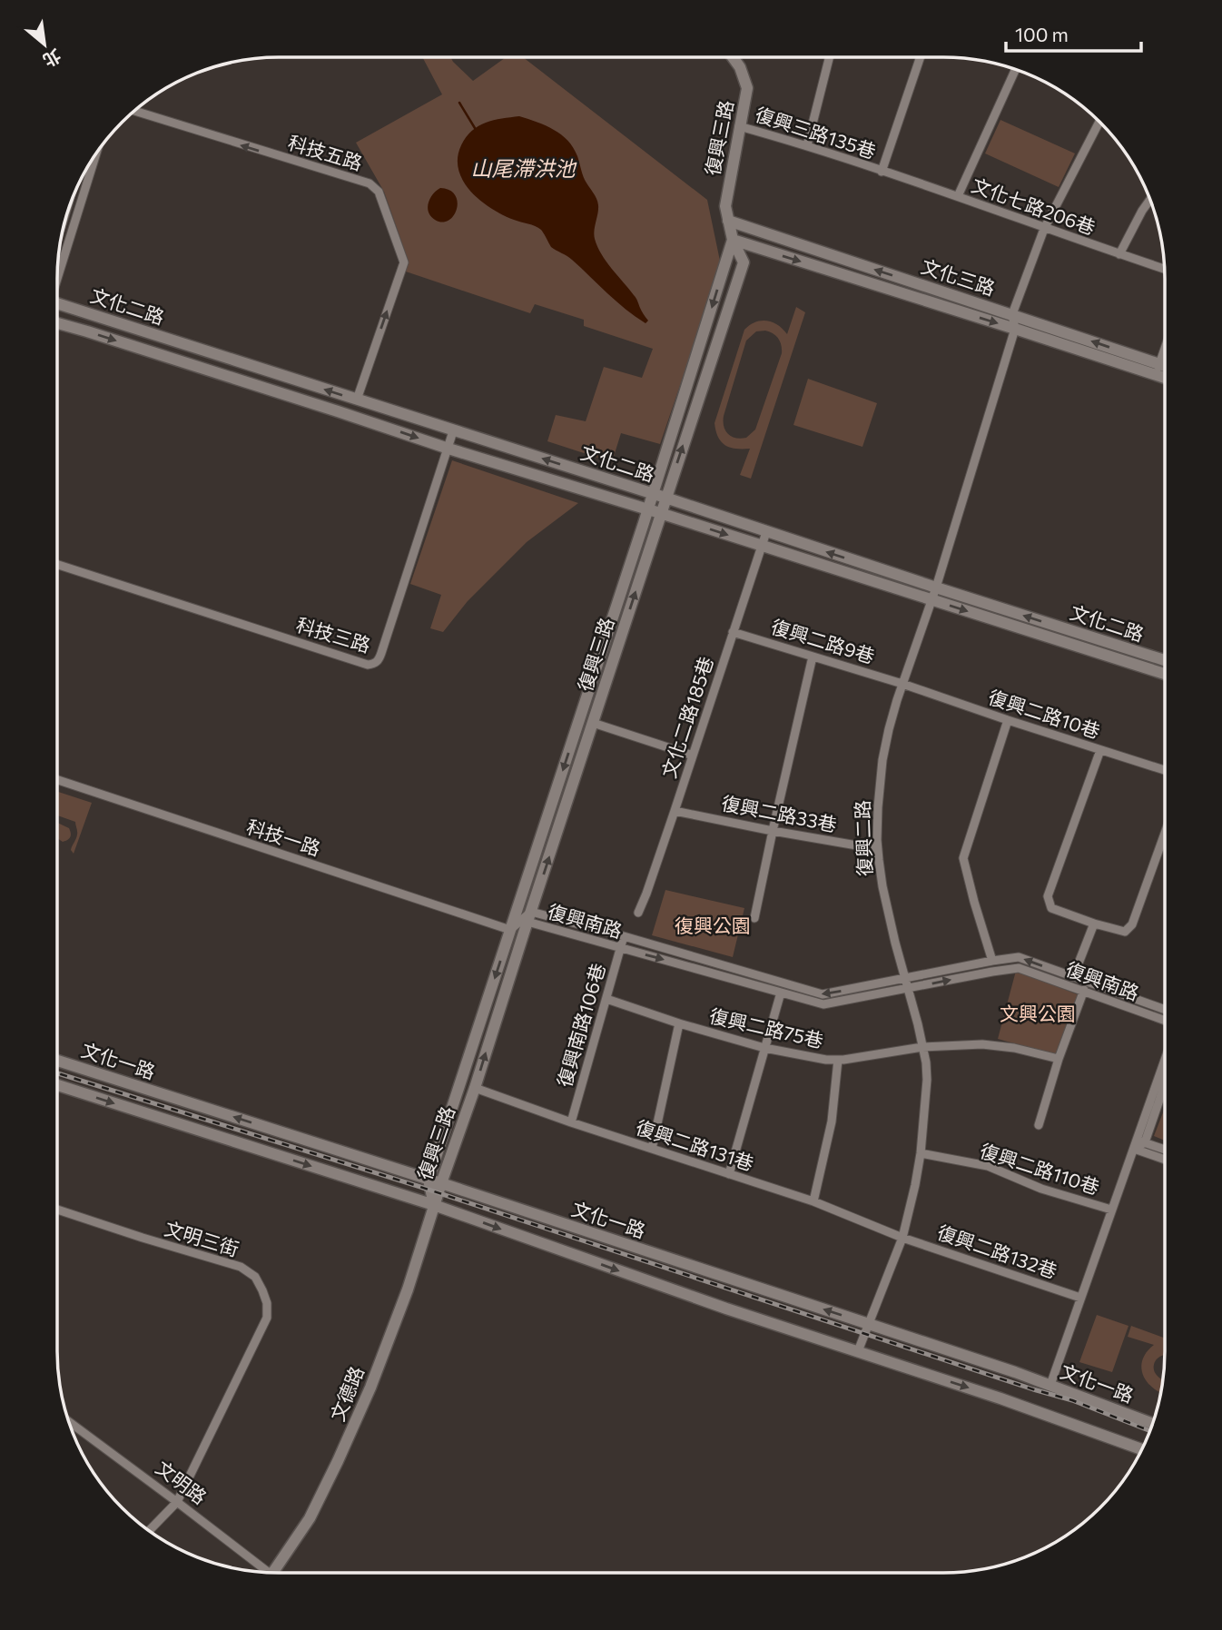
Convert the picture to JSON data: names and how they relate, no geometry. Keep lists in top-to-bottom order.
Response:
{
  "streets": {
    "street": [
      "復興三路135巷",
      "復興三路",
      "科技五路",
      "文化七路206巷",
      "文化三路",
      "文化二路",
      "科技三路",
      "復興二路9巷",
      "復興二路10巷",
      "文化二路185巷",
      "復興二路33巷",
      "科技一路",
      "復興二路",
      "復興南路",
      "復興南路106巷",
      "復興二路75巷",
      "文化一路",
      "復興二路131巷",
      "復興二路110巷",
      "文明三街",
      "復興二路132巷",
      "文德路",
      "文明路"
    ]
  },
  "crossings": [
    ["復興三路135巷", "復興三路"],
    ["復興三路135巷", "文化七路206巷"],
    ["復興三路", "文化三路"],
    ["復興三路", "文化二路"],
    ["復興三路", "科技一路"],
    ["復興三路", "復興南路"],
    ["復興三路", "文化一路"],
    ["復興三路", "復興二路131巷"],
    ["復興三路", "文德路"],
    ["科技五路", "文化二路"],
    ["文化三路", "復興二路"],
    ["文化二路", "科技三路"],
    ["文化二路", "文化二路185巷"],
    ["文化二路", "復興二路"],
    ["復興二路9巷", "復興二路10巷"],
    ["復興二路9巷", "文化二路185巷"],
    ["復興二路9巷", "復興二路"],
    ["復興二路10巷", "復興二路"],
    ["文化二路185巷", "復興二路33巷"],
    ["復興二路33巷", "復興二路"],
    ["科技一路", "復興南路"],
    ["復興二路", "復興南路"],
    ["復興二路", "復興二路75巷"],
    ["復興二路", "文化一路"],
    ["復興二路", "復興二路131巷"],
    ["復興二路", "復興二路110巷"],
    ["復興二路", "復興二路132巷"],
    ["復興南路", "復興南路106巷"],
    ["復興南路106巷", "復興二路75巷"],
    ["復興南路106巷", "復興二路131巷"],
    ["復興二路131巷", "復興二路132巷"],
    ["文明三街", "文明路"]
  ],
  "water": ["山尾滯洪池"],
  "parks": ["復興公園", "文興公園"],
  "scale_bar": "100 m",
  "north": "bottom right"
}
